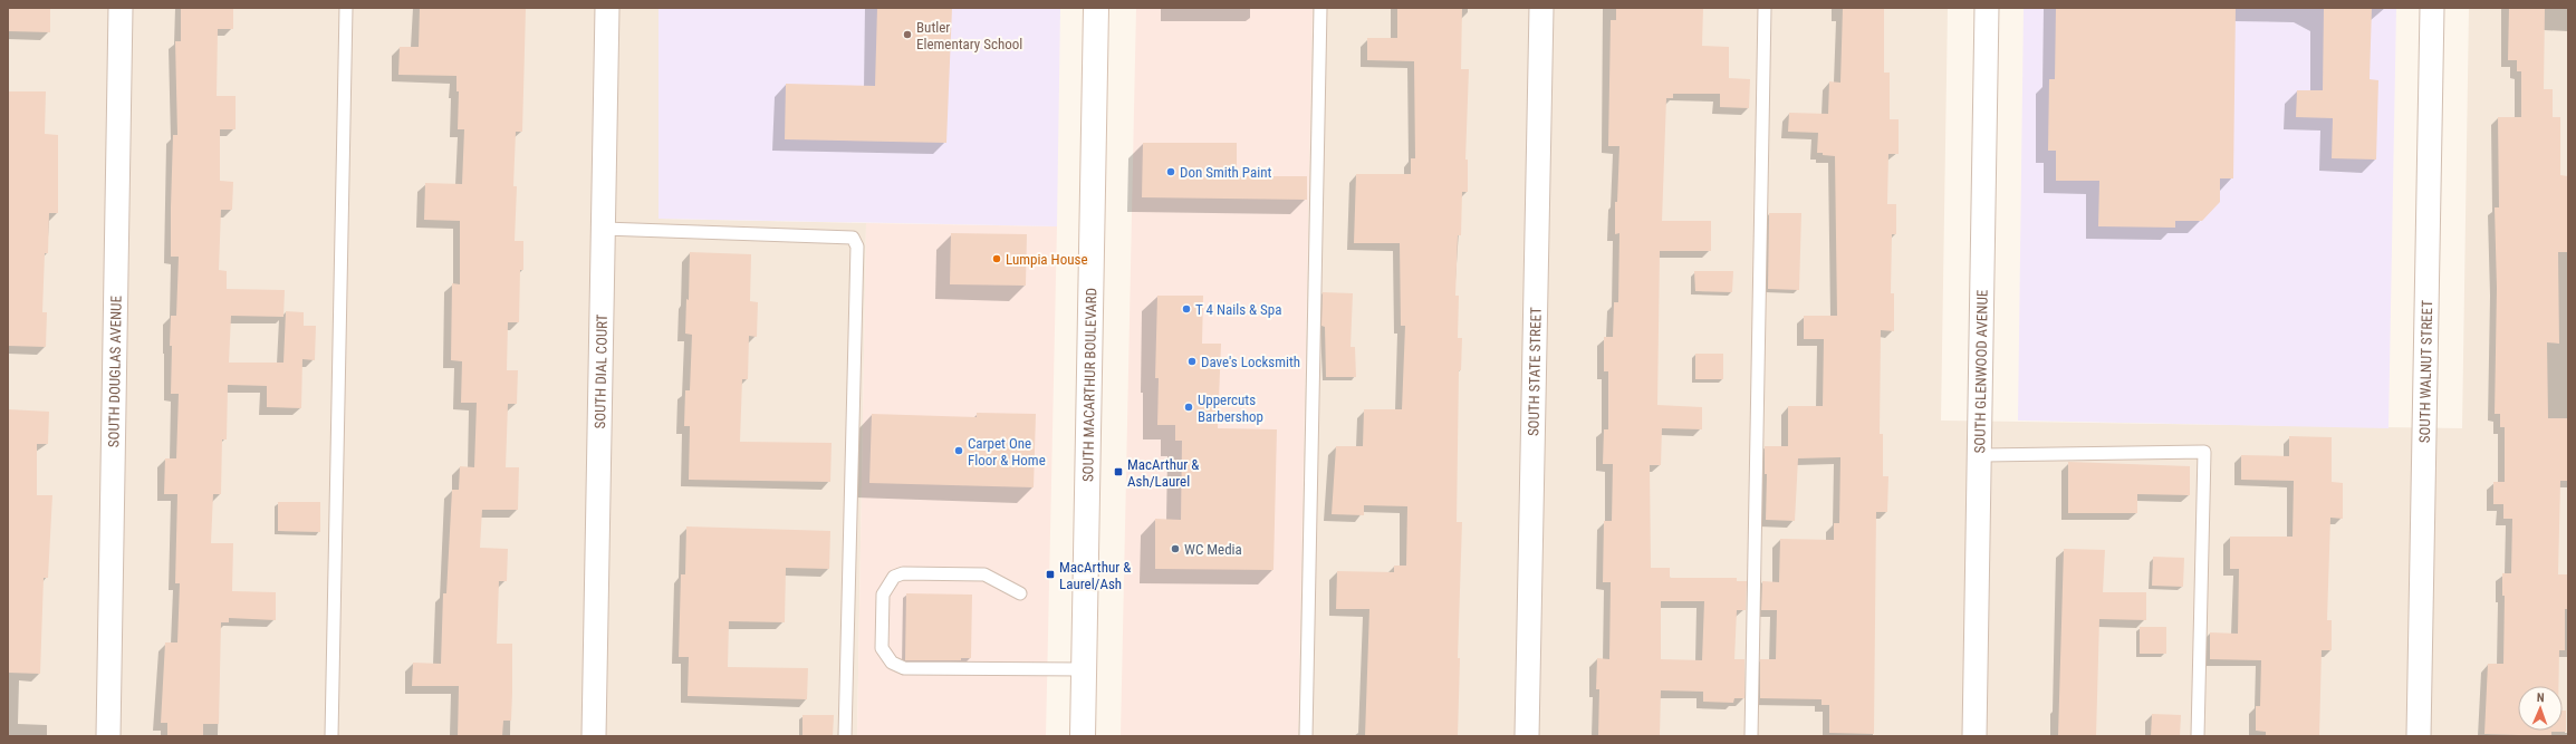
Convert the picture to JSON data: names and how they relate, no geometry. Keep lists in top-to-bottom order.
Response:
{
  "streets": {
    "main road": ["SOUTH MACARTHUR BOULEVARD"],
    "street": [
      "SOUTH DIAL COURT",
      "SOUTH WALNUT STREET",
      "SOUTH DOUGLAS AVENUE",
      "SOUTH STATE STREET",
      "SOUTH GLENWOOD AVENUE"
    ]
  },
  "places": {
    "other": [
      "Butler Elementary School",
      "Don Smith Paint",
      "Lumpia House",
      "T 4 Nails & Spa",
      "Dave's Locksmith",
      "Uppercuts Barbershop",
      "Carpet One Floor & Home",
      "WC Media"
    ],
    "transit": ["MacArthur & Ash/Laurel", "MacArthur & Laurel/Ash"]
  },
  "north": "top"
}
